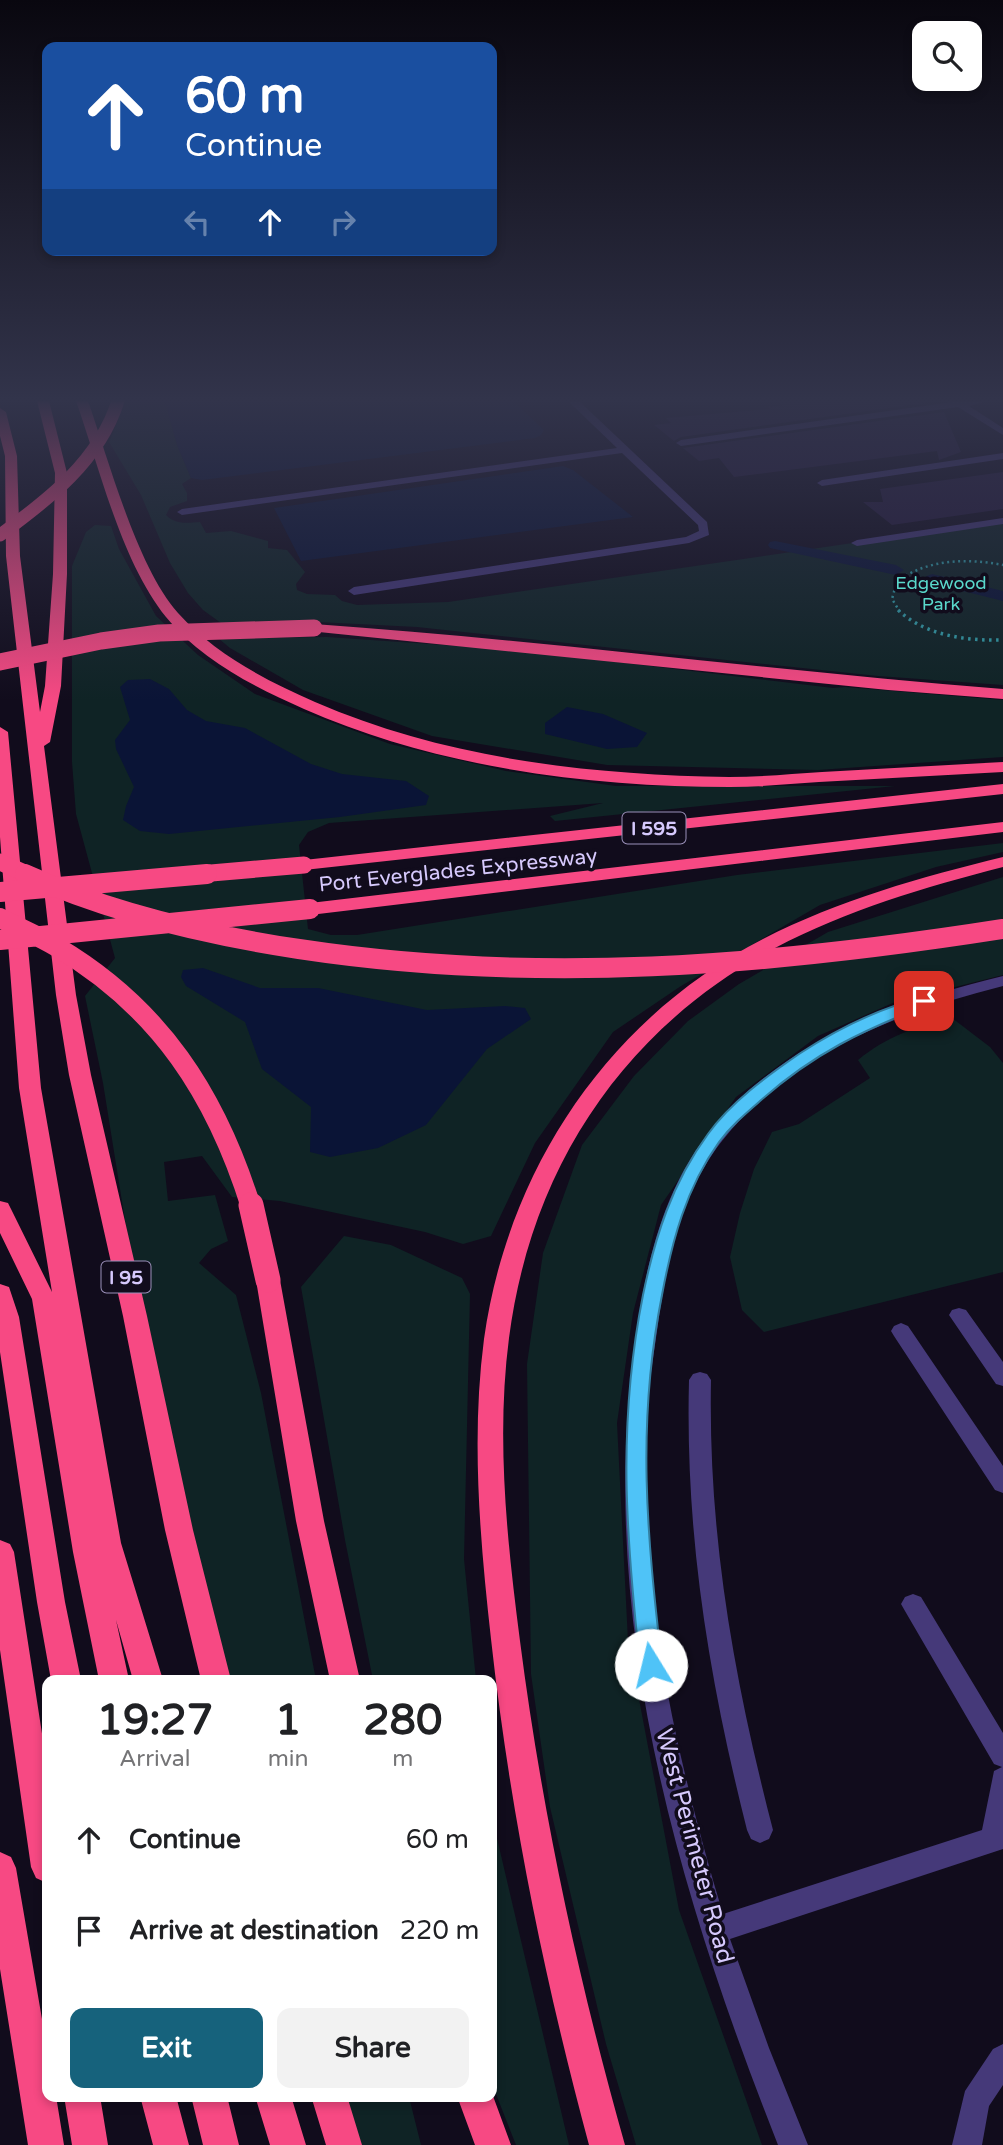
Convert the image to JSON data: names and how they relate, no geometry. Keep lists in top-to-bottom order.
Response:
{
  "streets": {
    "highway": ["I 595", "Port Everglades Expressway", "I 95"],
    "street": ["West Perimeter Road"]
  },
  "parks": ["Edgewood Park"],
  "page": {
    "turn": ["60 m", "Continue"],
    "eta": [
      "19:27",
      "Arrival",
      "1",
      "min",
      "280",
      "m"
    ],
    "list": [
      {
        "name": "Continue",
        "value": "60 m"
      },
      {
        "name": "Arrive at destination",
        "value": "220 m"
      }
    ],
    "buttons": ["Exit", "Share"]
  }
}
